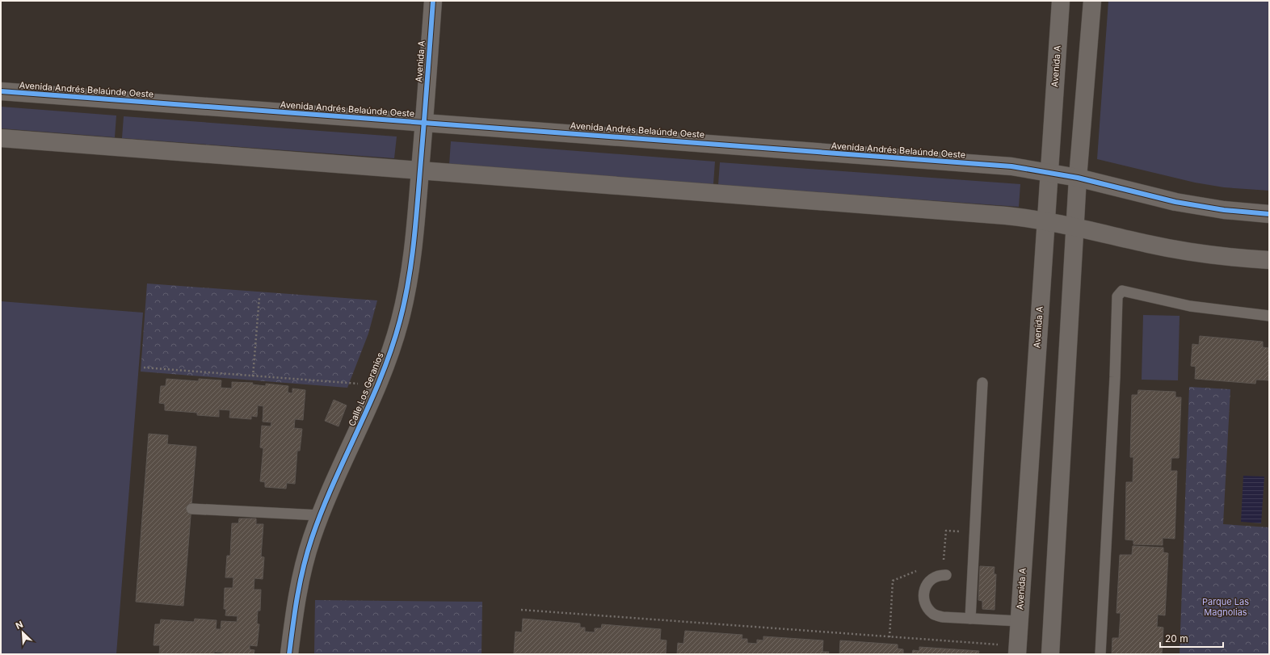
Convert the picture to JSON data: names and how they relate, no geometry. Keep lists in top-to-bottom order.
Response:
{
  "streets": {
    "street": ["Avenida A", "Avenida Andrés Belaúnde Oeste", "Calle Los Geranios"]
  },
  "crossings": [
    ["Avenida A", "Avenida Andrés Belaúnde Oeste"],
    ["Avenida A", "Calle Los Geranios"],
    ["Avenida Andrés Belaúnde Oeste", "Calle Los Geranios"]
  ],
  "parks": ["Parque Las Magnolias"],
  "scale_bar": "20 m",
  "north": "top left"
}
